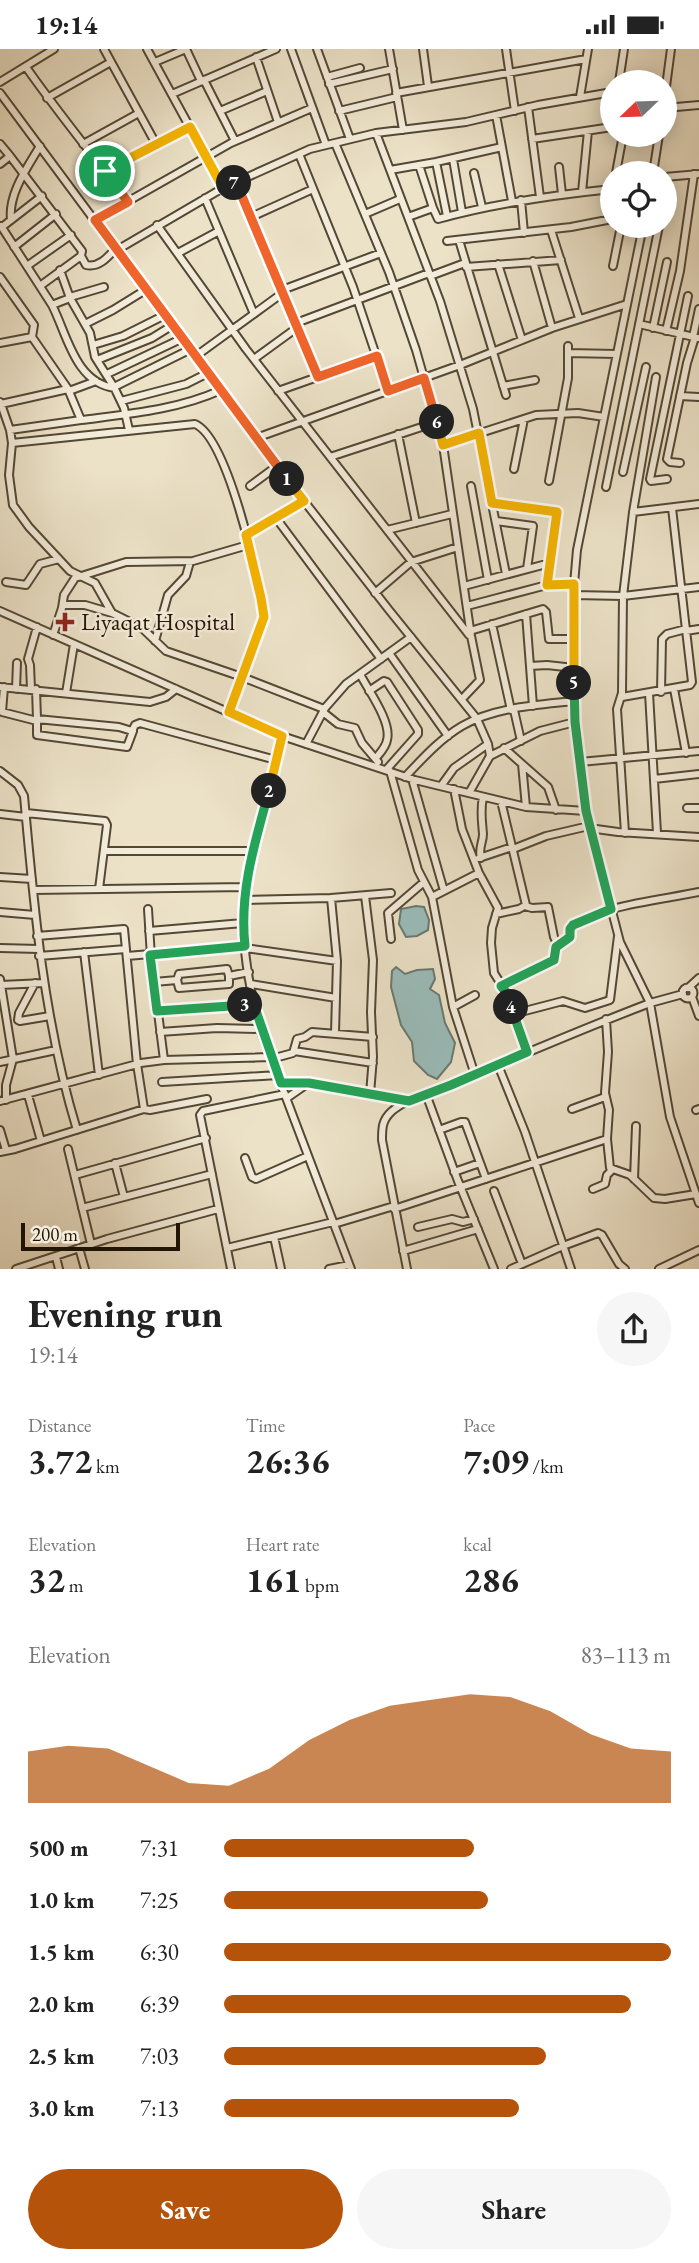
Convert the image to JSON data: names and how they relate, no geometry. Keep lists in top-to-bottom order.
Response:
{
  "places": {
    "health": ["Liyaqat Hospital"]
  },
  "scale_bar": "200 m",
  "north": "bottom left",
  "page": {
    "status": "19:14",
    "pins": [
      "7",
      "6",
      "1",
      "5",
      "2",
      "3",
      "4"
    ],
    "scale": "200 m",
    "heading": ["Evening run", "19:14"],
    "stats": [
      ["Distance", "3.72 km"],
      ["Time", "26:36"],
      ["Pace", "7:09 /km"],
      ["Elevation", "32 m"],
      ["Heart rate", "161 bpm"],
      ["kcal", "286"]
    ],
    "chart": ["Elevation", "83–113 m"],
    "list": [
      {
        "name": "500 m",
        "note": "7:31"
      },
      {
        "name": "1.0 km",
        "note": "7:25"
      },
      {
        "name": "1.5 km",
        "note": "6:30"
      },
      {
        "name": "2.0 km",
        "note": "6:39"
      },
      {
        "name": "2.5 km",
        "note": "7:03"
      },
      {
        "name": "3.0 km",
        "note": "7:13"
      }
    ],
    "buttons": ["Save", "Share"]
  }
}
